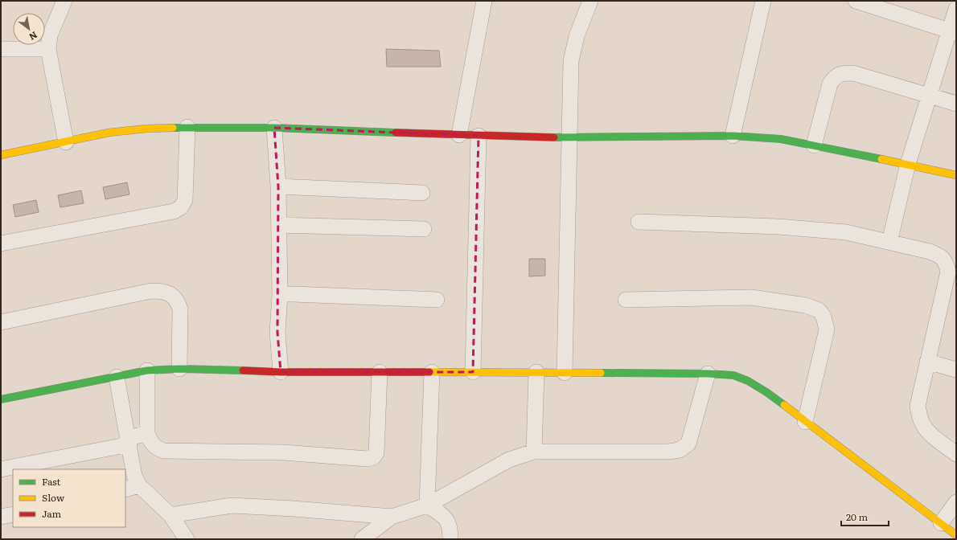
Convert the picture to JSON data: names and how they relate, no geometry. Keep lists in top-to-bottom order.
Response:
{
  "legend": ["Fast", "Slow", "Jam"],
  "scale_bar": "20 m",
  "north": "bottom right"
}
